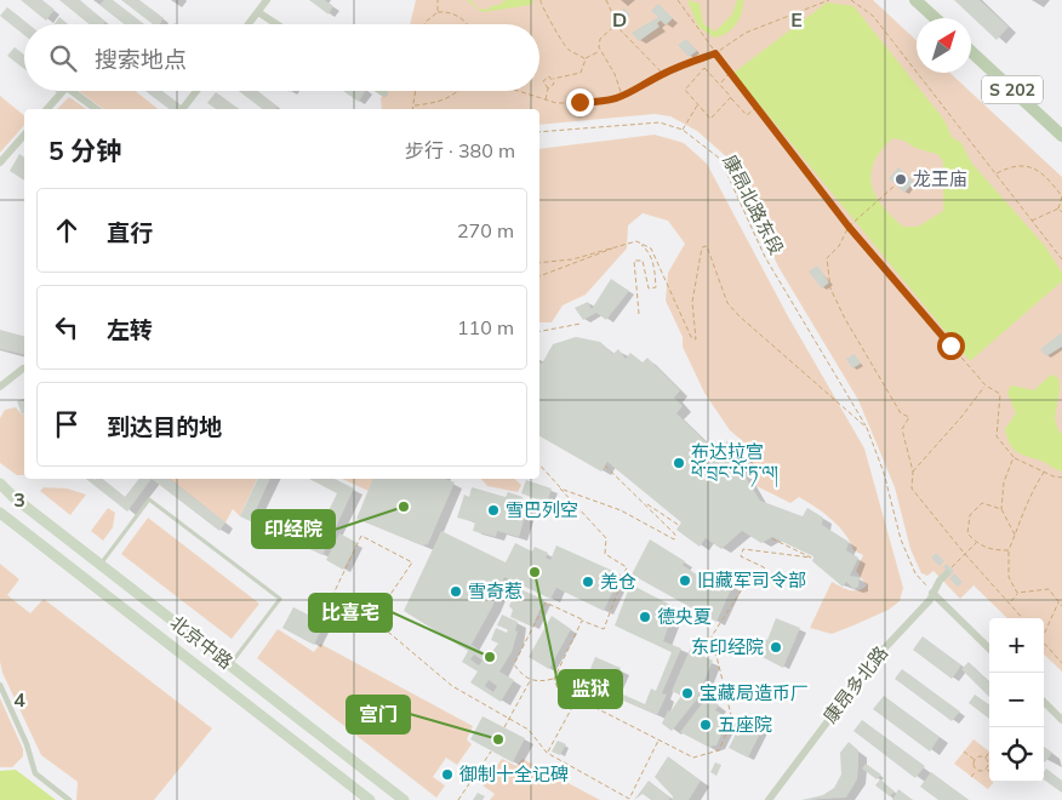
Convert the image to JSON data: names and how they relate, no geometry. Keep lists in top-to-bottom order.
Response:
{
  "streets": {
    "main road": ["S 202", "北京中路"],
    "street": ["康昂多北路"],
    "path": ["康昂北路东段"]
  },
  "crossings": [
    ["康昂北路东段", "康昂多北路"]
  ],
  "places": [
    "龙王庙",
    "布达拉宫 ཕོ་བྲང་པོ་ཏ་ལ།",
    "印经院",
    "雪巴列空",
    "监狱",
    "旧藏军司令部",
    "羌仓",
    "雪奇惹",
    "德央夏",
    "东印经院",
    "比喜宅",
    "宝藏局造币厂",
    "五座院",
    "宫门",
    "御制十全记碑"
  ],
  "north": "top right",
  "page": {
    "search": "搜索地点",
    "heading": ["5 分钟", "步行 · 380 m"],
    "list": [
      ["直行", "270 m"],
      ["左转", "110 m"],
      "到达目的地"
    ],
    "map_buttons": ["+", "−"]
  },
  "grid": {
    "columns": ["D", "E"],
    "rows": ["3", "4"]
  }
}
